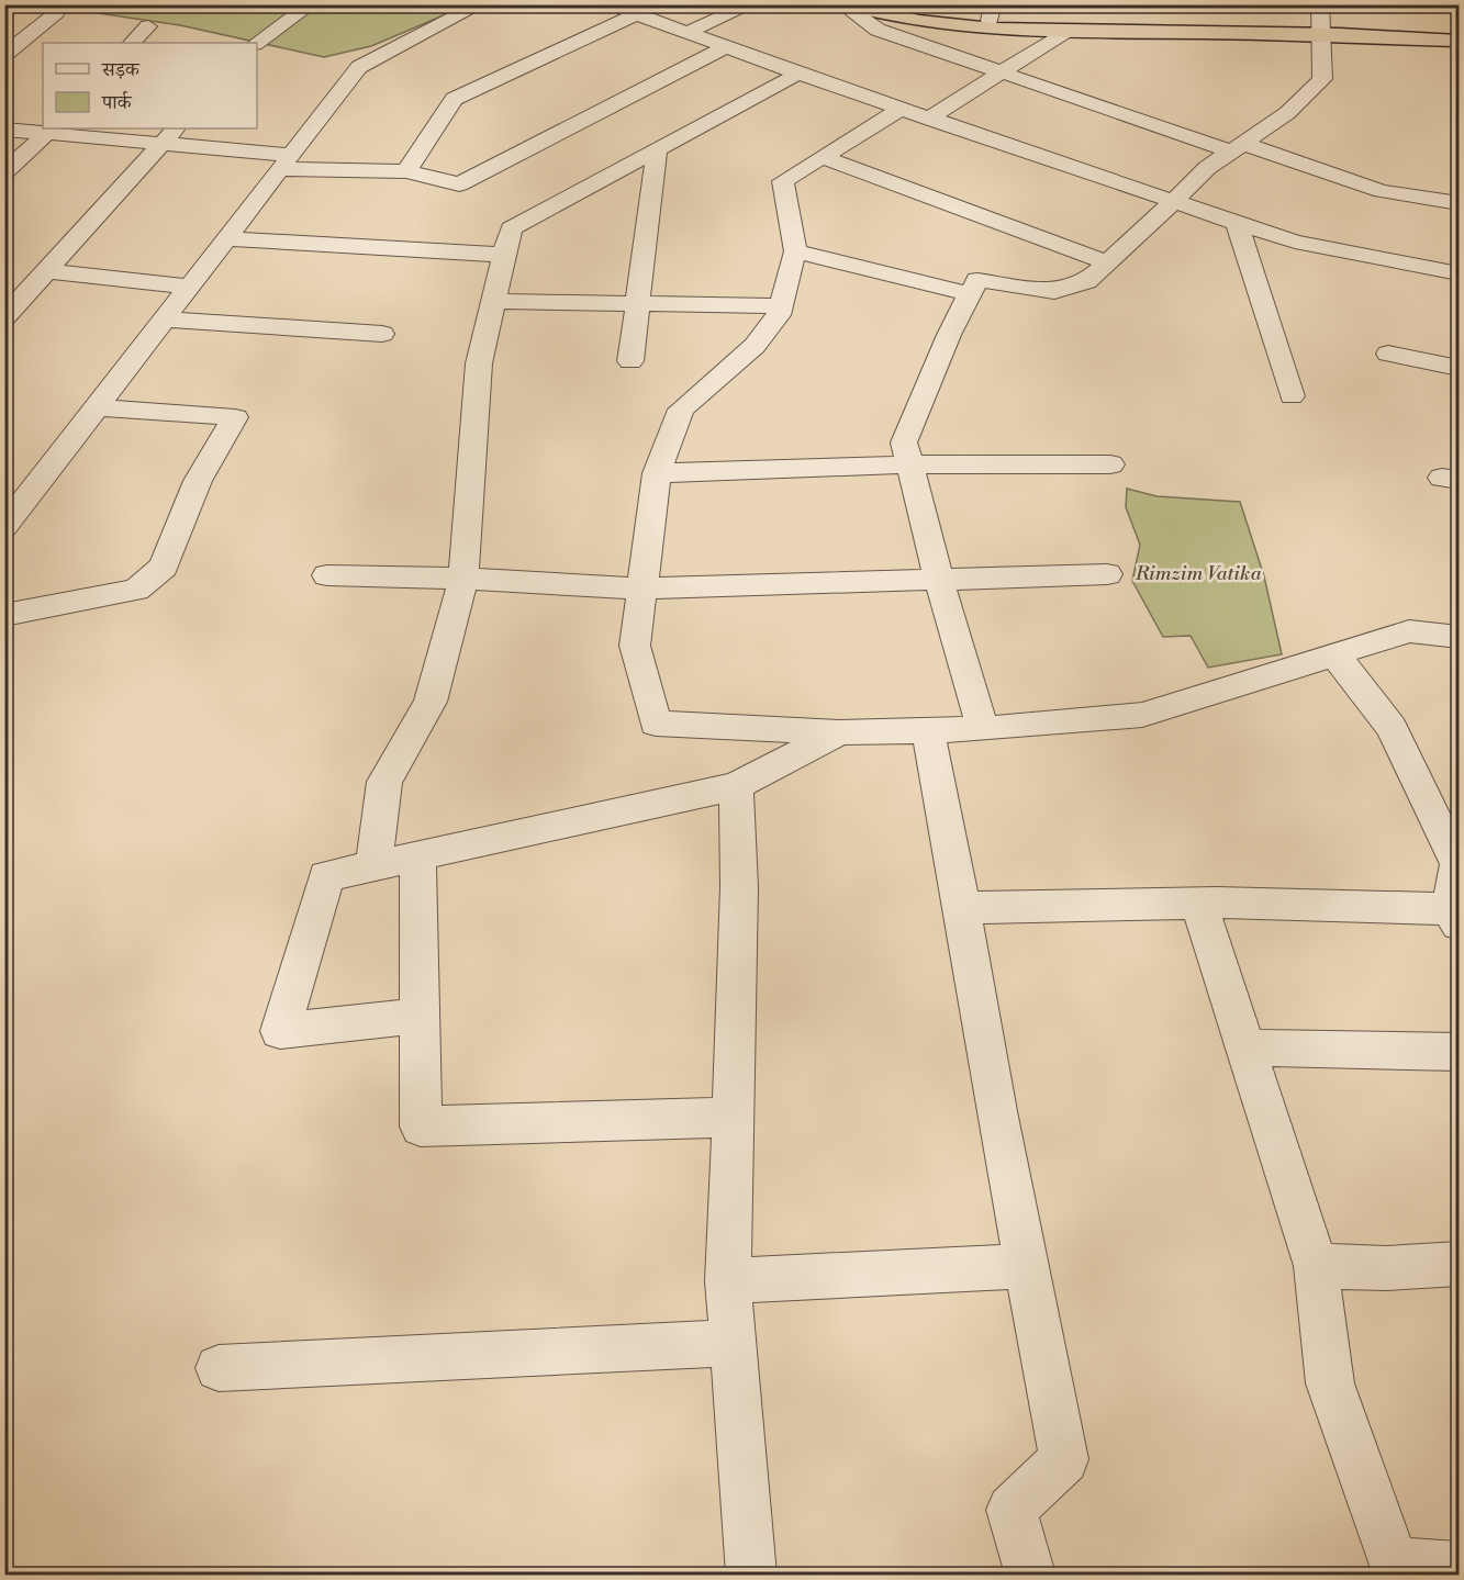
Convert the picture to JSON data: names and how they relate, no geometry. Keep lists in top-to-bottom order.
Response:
{
  "parks": ["Rimzim Vatika"],
  "legend": ["सड़क", "पार्क"]
}
